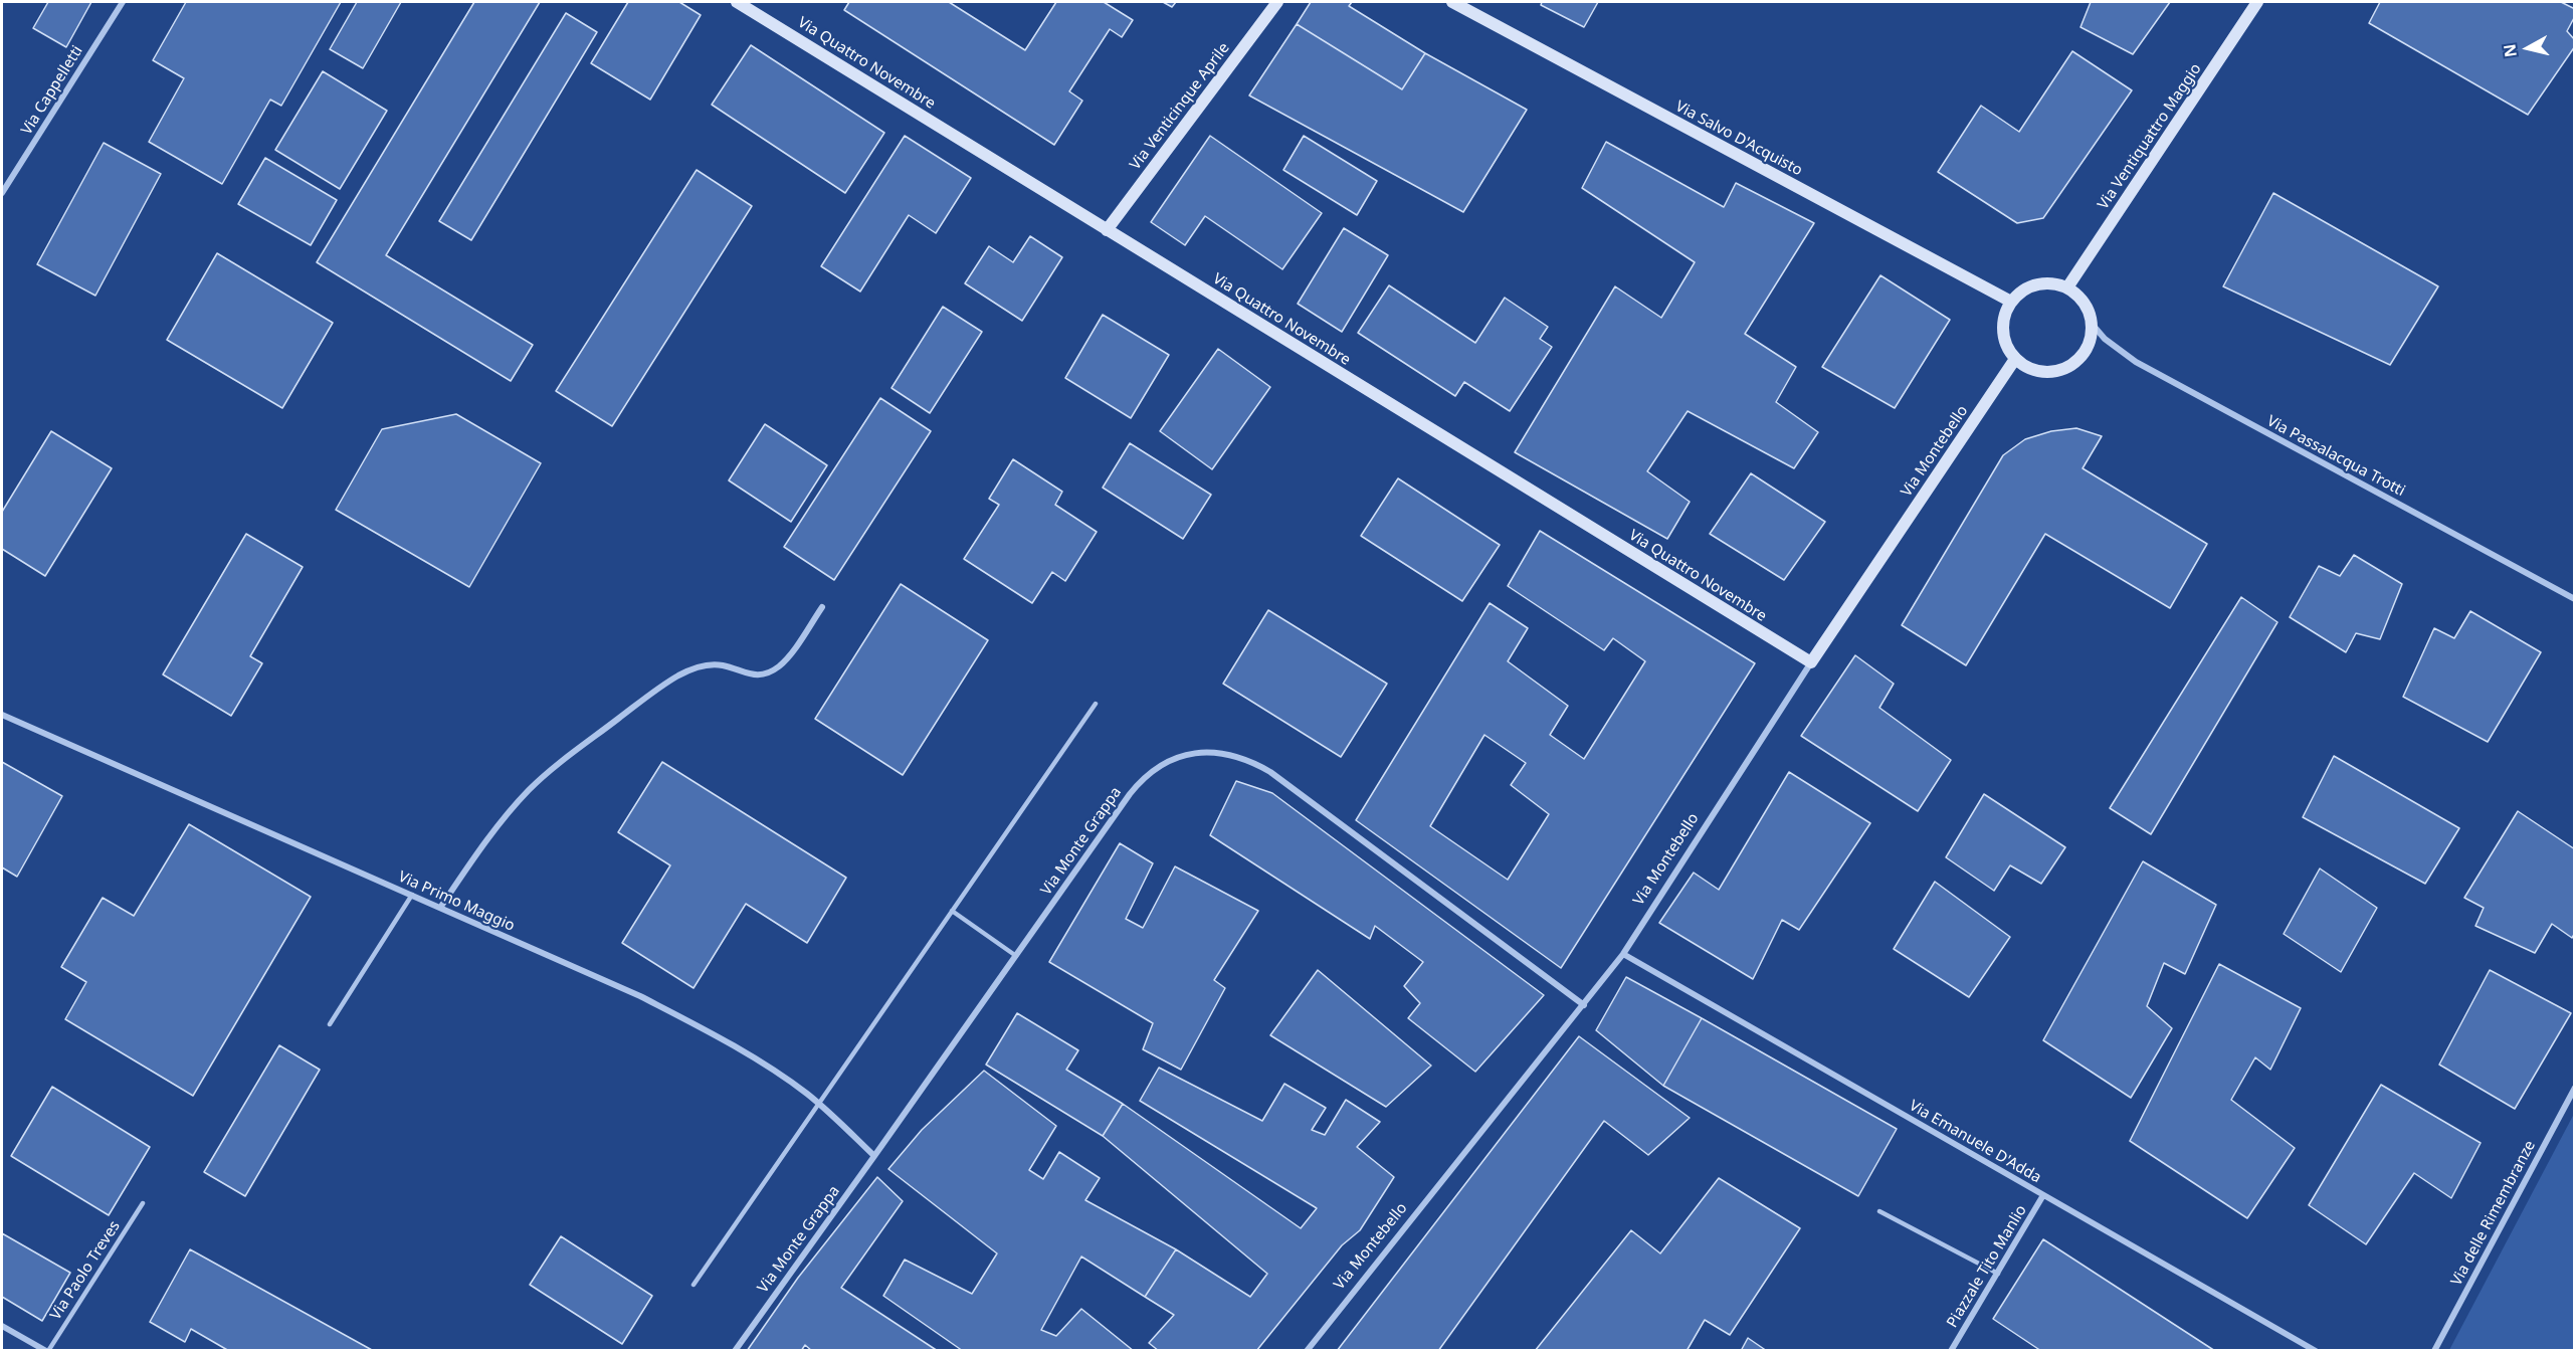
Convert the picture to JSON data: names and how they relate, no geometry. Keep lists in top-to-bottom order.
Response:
{
  "streets": {
    "street": [
      "Via Quattro Novembre",
      "Via Cappelletti",
      "Via Venticinque Aprile",
      "Via Ventiquattro Maggio",
      "Via Salvo D'Acquisto",
      "Via Montebello",
      "Via Passalacqua Trotti",
      "Via Monte Grappa",
      "Via Primo Maggio",
      "Via Emanuele D'Adda",
      "Via delle Rimembranze",
      "Piazzale Tito Manlio",
      "Via Paolo Treves"
    ]
  },
  "crossings": [
    ["Via Quattro Novembre", "Via Venticinque Aprile"],
    ["Via Quattro Novembre", "Via Montebello"],
    ["Via Ventiquattro Maggio", "Via Salvo D'Acquisto"],
    ["Via Ventiquattro Maggio", "Via Montebello"],
    ["Via Ventiquattro Maggio", "Via Passalacqua Trotti"],
    ["Via Salvo D'Acquisto", "Via Montebello"],
    ["Via Salvo D'Acquisto", "Via Passalacqua Trotti"],
    ["Via Montebello", "Via Passalacqua Trotti"],
    ["Via Montebello", "Via Monte Grappa"],
    ["Via Montebello", "Via Emanuele D'Adda"],
    ["Via Monte Grappa", "Via Primo Maggio"],
    ["Via Emanuele D'Adda", "Piazzale Tito Manlio"]
  ],
  "north": "left"
}
